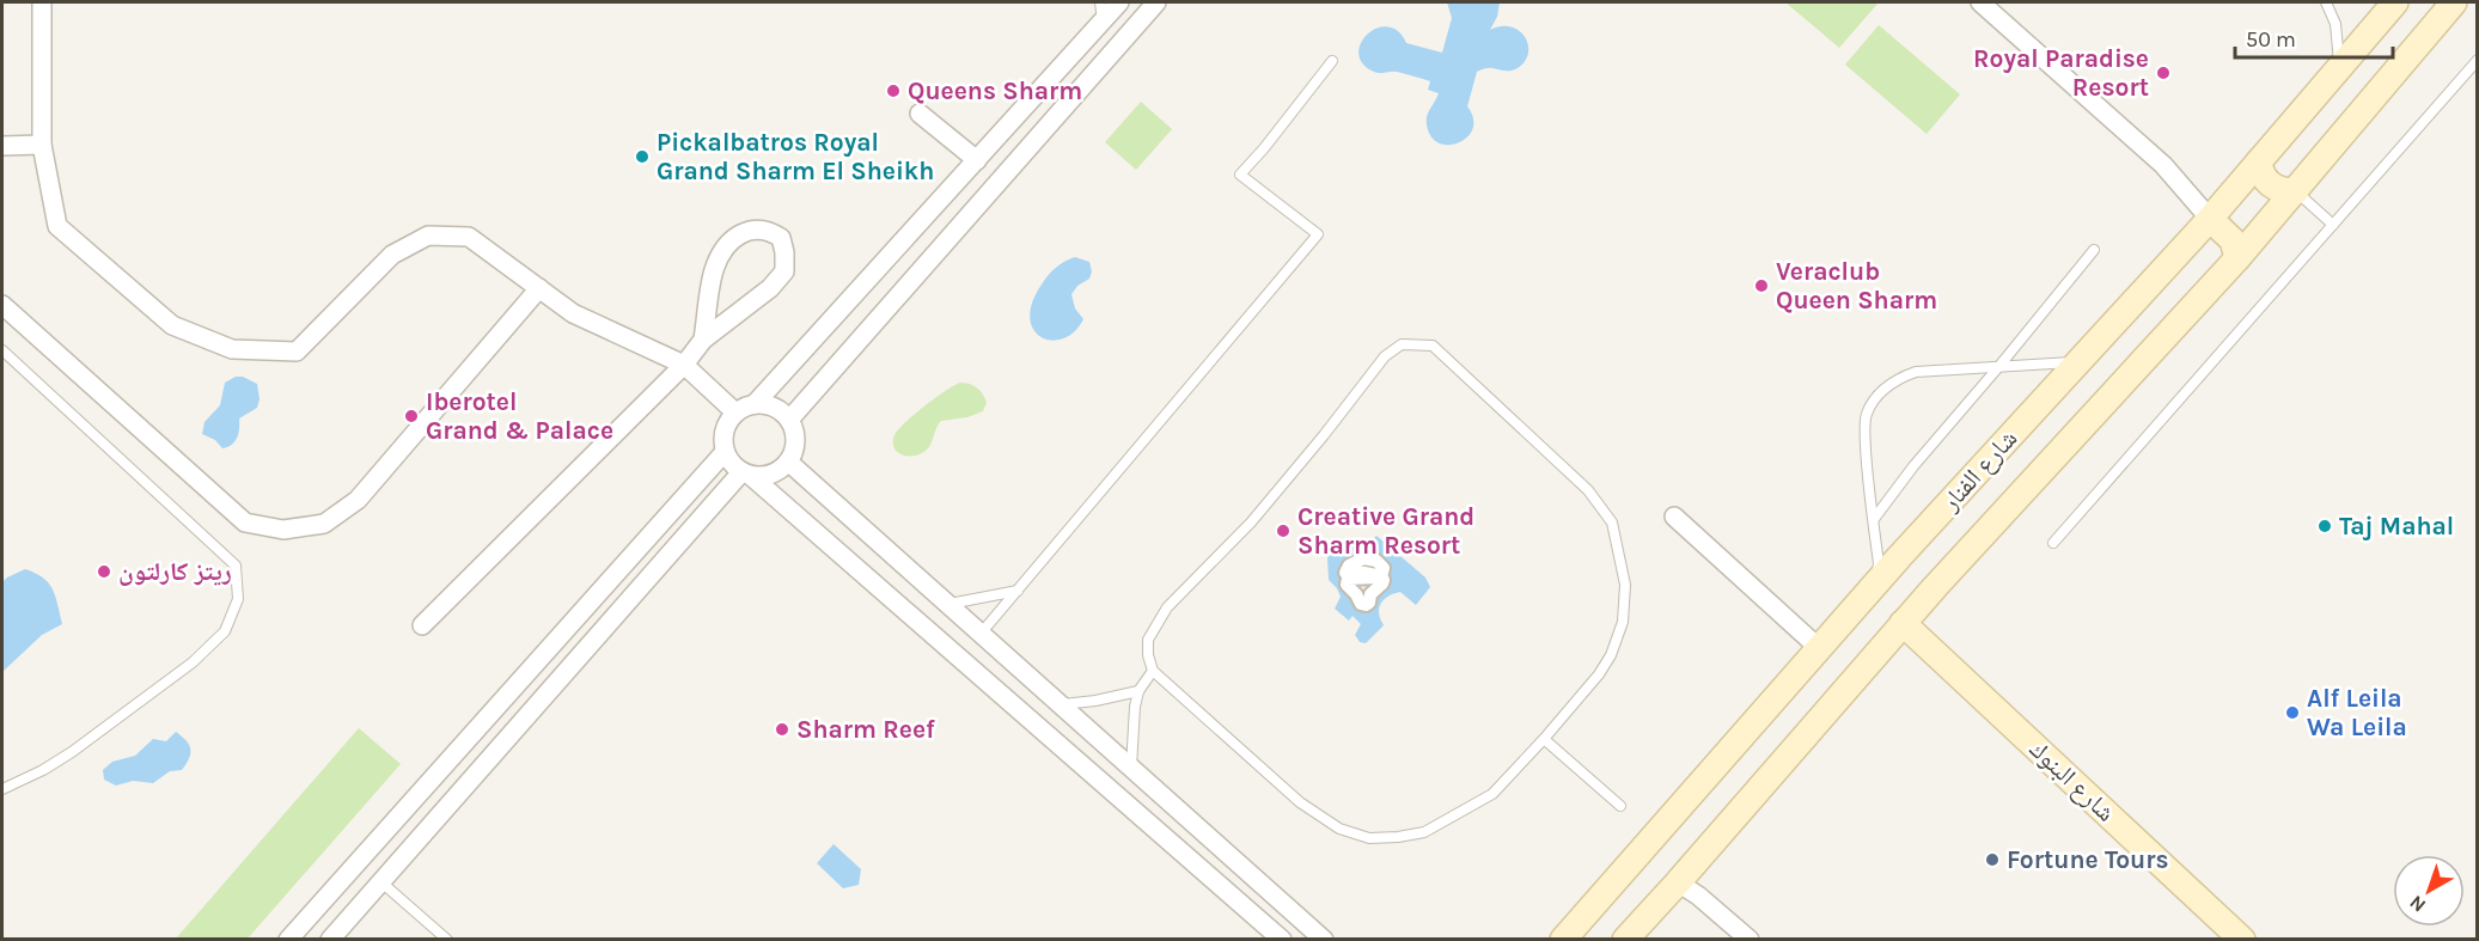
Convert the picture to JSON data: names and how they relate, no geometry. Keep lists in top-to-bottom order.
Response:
{
  "streets": {
    "main road": ["شارع الفنار", "شارع البنوك"]
  },
  "crossings": [
    ["شارع الفنار", "شارع البنوك"]
  ],
  "places": [
    "Royal Paradise Resort",
    "Queens Sharm",
    "Pickalbatros Royal Grand Sharm El Sheikh",
    "Veraclub Queen Sharm",
    "Iberotel Grand & Palace",
    "Taj Mahal",
    "Creative Grand Sharm Resort",
    "ريتز كارلتون",
    "Alf Leila Wa Leila",
    "Sharm Reef",
    "Fortune Tours"
  ],
  "scale_bar": "50 m",
  "north": "bottom left"
}
